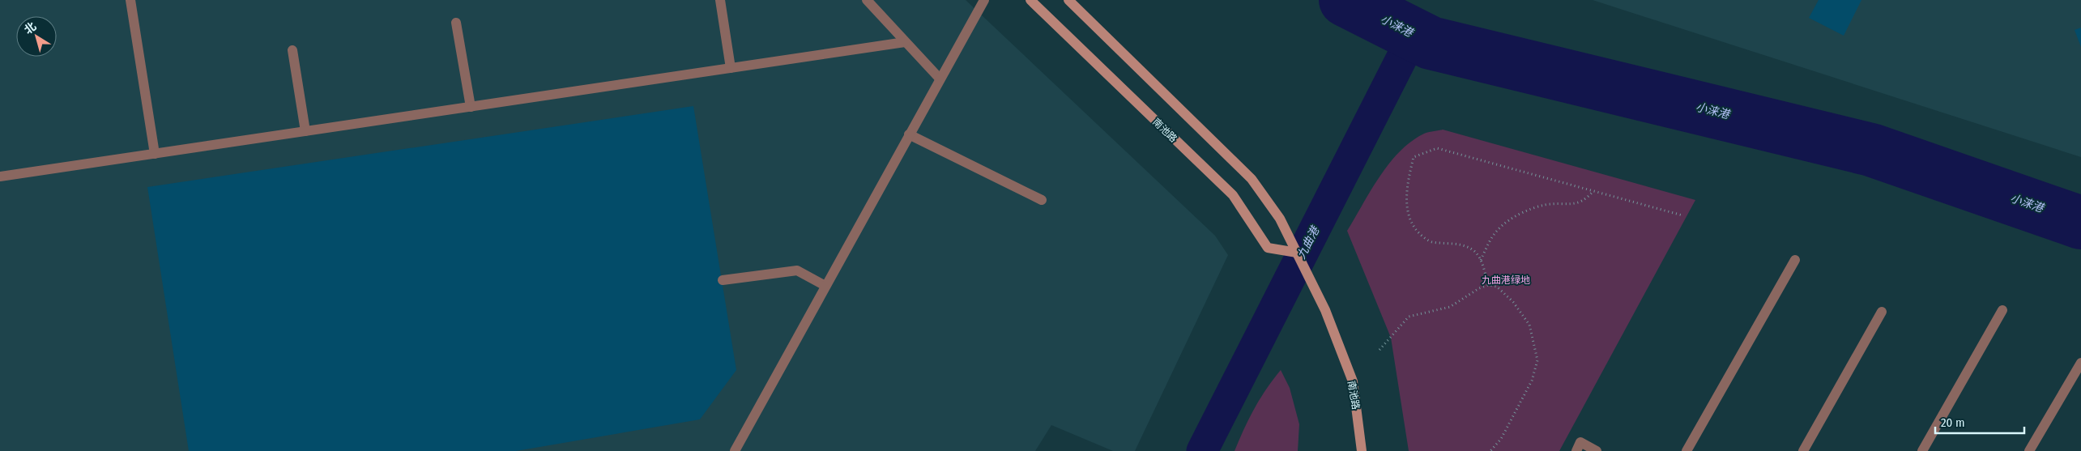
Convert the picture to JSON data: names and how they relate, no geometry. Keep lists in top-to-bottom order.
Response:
{
  "streets": {
    "street": ["南池路"]
  },
  "water": ["小涞港", "九曲港"],
  "parks": ["九曲港绿地"],
  "scale_bar": "20 m",
  "north": "top left"
}
